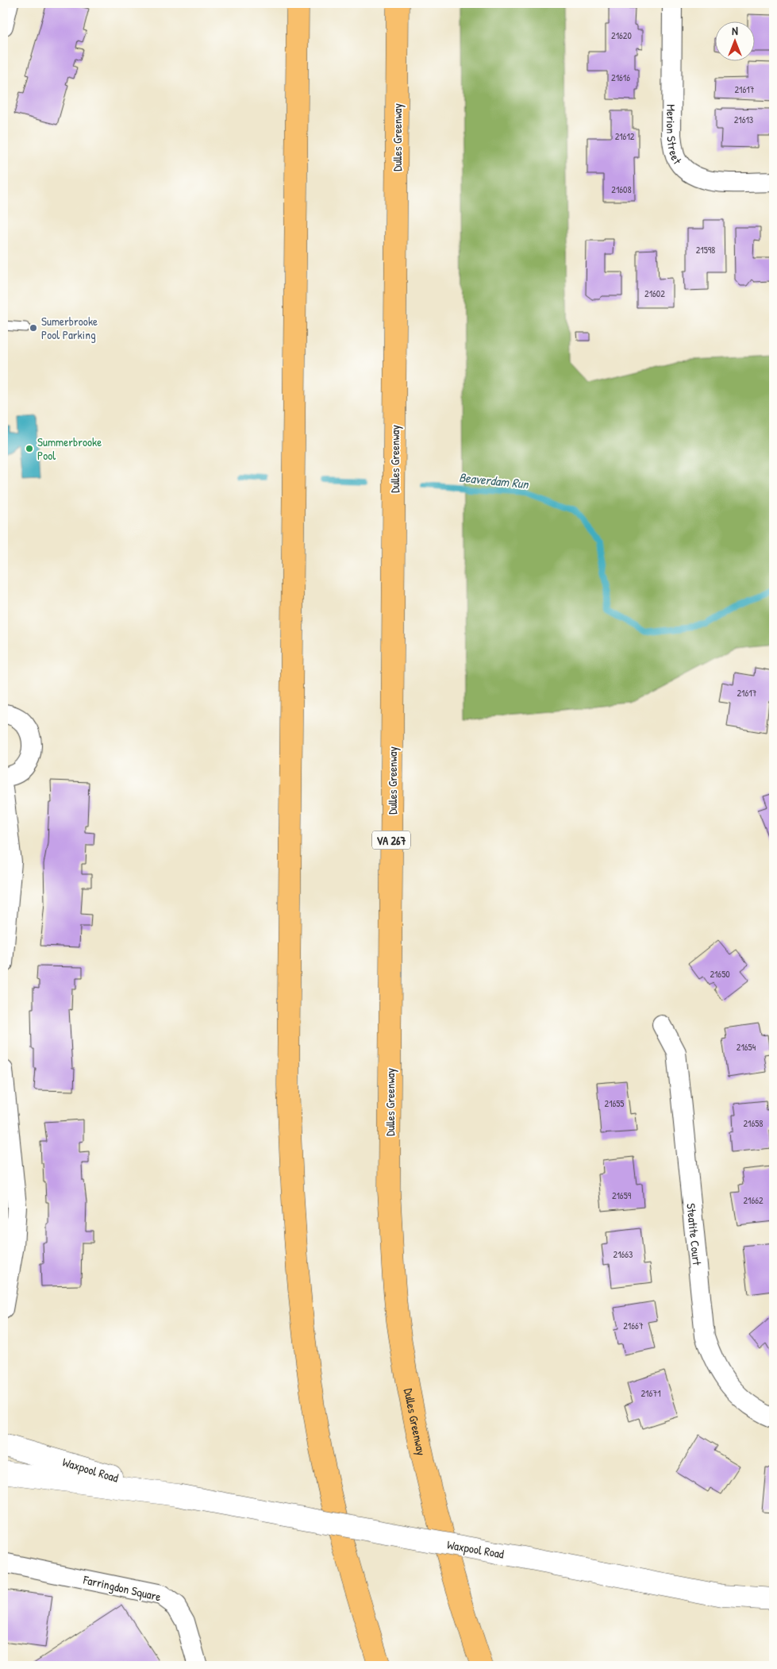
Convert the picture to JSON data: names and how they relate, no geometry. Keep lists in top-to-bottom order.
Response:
{
  "streets": {
    "highway": ["Dulles Greenway", "VA 267"],
    "street": [
      "Merion Street",
      "Steatite Court",
      "Waxpool Road",
      "Farringdon Square"
    ]
  },
  "water": ["Beaverdam Run"],
  "places": ["Sumerbrooke Pool Parking", "Summerbrooke Pool"],
  "house_numbers": [
    "21620",
    "21616",
    "21617",
    "21613",
    "21612",
    "21608",
    "21598",
    "21602",
    "21617",
    "21650",
    "21654",
    "21655",
    "21658",
    "21659",
    "21662",
    "21663",
    "21667",
    "21671"
  ],
  "north": "top"
}
